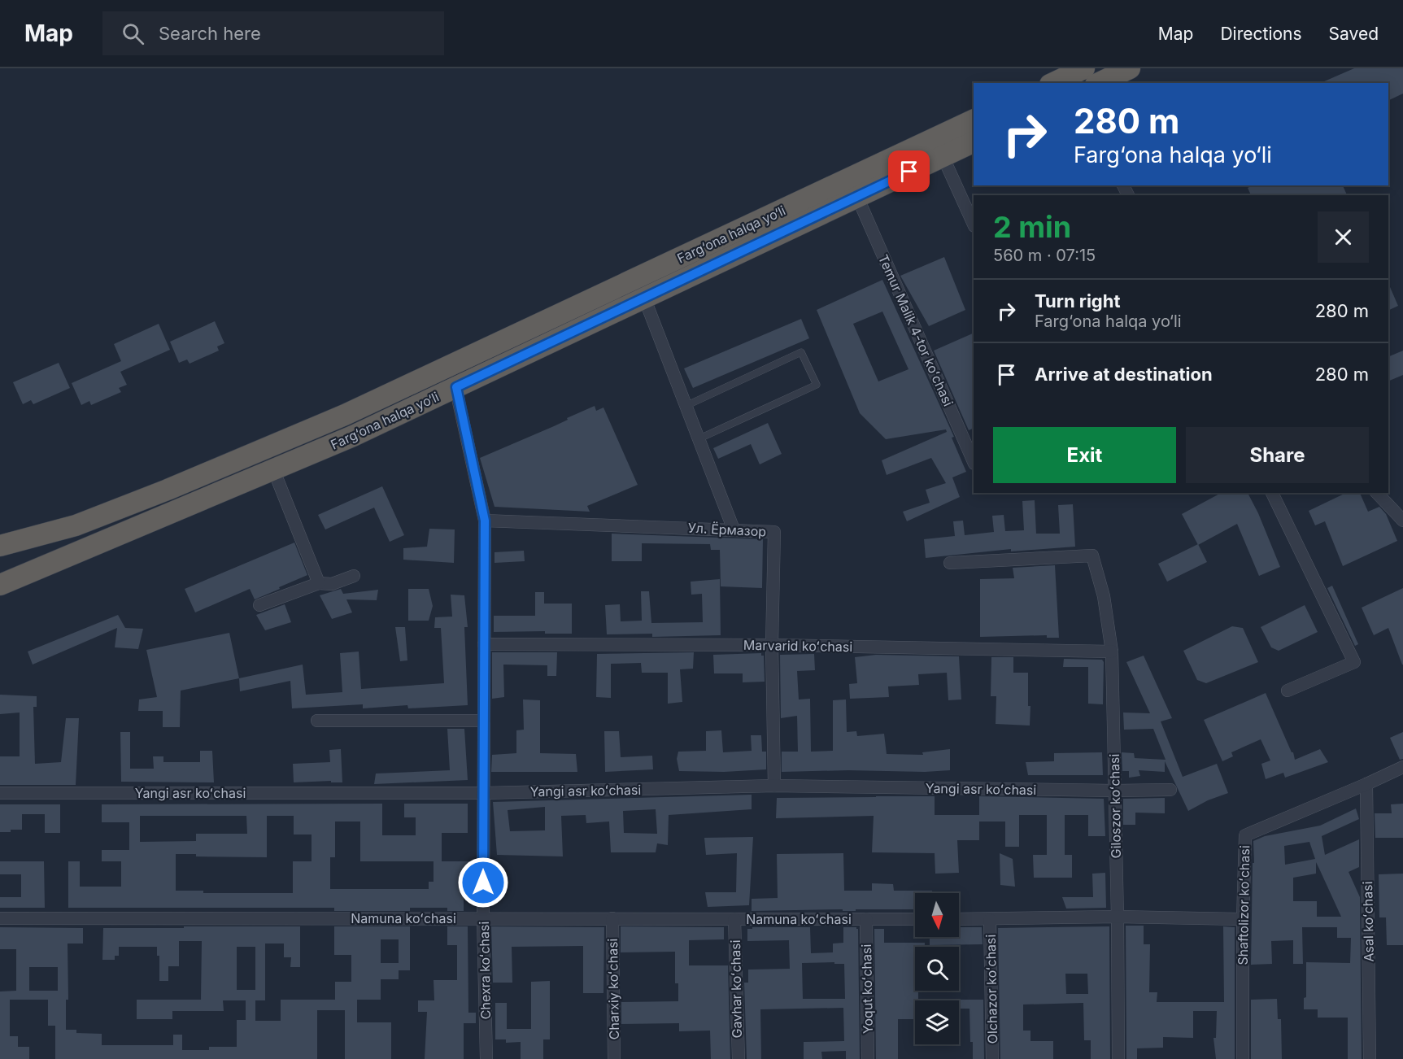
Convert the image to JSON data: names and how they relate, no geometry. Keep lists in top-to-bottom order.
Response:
{
  "streets": {
    "highway": ["Farg‘ona halqa yo‘li"],
    "street": [
      "Temur Malik 4-tor koʻchasi",
      "Ул. Ёрмазор",
      "Marvarid koʻchasi",
      "Yangi asr koʻchasi",
      "Giloszor koʻchasi",
      "Shaftolizor koʻchasi",
      "Namuna koʻchasi",
      "Asal koʻchasi",
      "Chexra koʻchasi",
      "Charxiy koʻchasi",
      "Gavhar koʻchasi",
      "Yoqut koʻchasi",
      "Olchazor koʻchasi"
    ]
  },
  "crossings": [
    ["Farg‘ona halqa yo‘li", "Temur Malik 4-tor koʻchasi"],
    ["Farg‘ona halqa yo‘li", "Chexra koʻchasi"],
    ["Ул. Ёрмазор", "Marvarid koʻchasi"],
    ["Ул. Ёрмазор", "Yangi asr koʻchasi"],
    ["Ул. Ёрмазор", "Chexra koʻchasi"],
    ["Marvarid koʻchasi", "Giloszor koʻchasi"],
    ["Marvarid koʻchasi", "Chexra koʻchasi"],
    ["Yangi asr koʻchasi", "Giloszor koʻchasi"],
    ["Yangi asr koʻchasi", "Chexra koʻchasi"],
    ["Shaftolizor koʻchasi", "Asal koʻchasi"],
    ["Namuna koʻchasi", "Chexra koʻchasi"],
    ["Namuna koʻchasi", "Charxiy koʻchasi"],
    ["Namuna koʻchasi", "Gavhar koʻchasi"],
    ["Namuna koʻchasi", "Yoqut koʻchasi"]
  ],
  "north": "bottom",
  "page": {
    "header": "Map",
    "search": "Search here",
    "nav": ["Map", "Directions", "Saved"],
    "turn": ["280 m", "Farg‘ona halqa yo‘li"],
    "heading": ["2 min", "560 m · 07:15"],
    "list": [
      {
        "name": "Turn right",
        "note": "Farg‘ona halqa yo‘li",
        "value": "280 m"
      },
      {
        "name": "Arrive at destination",
        "value": "280 m"
      }
    ],
    "buttons": ["Exit", "Share"]
  }
}
